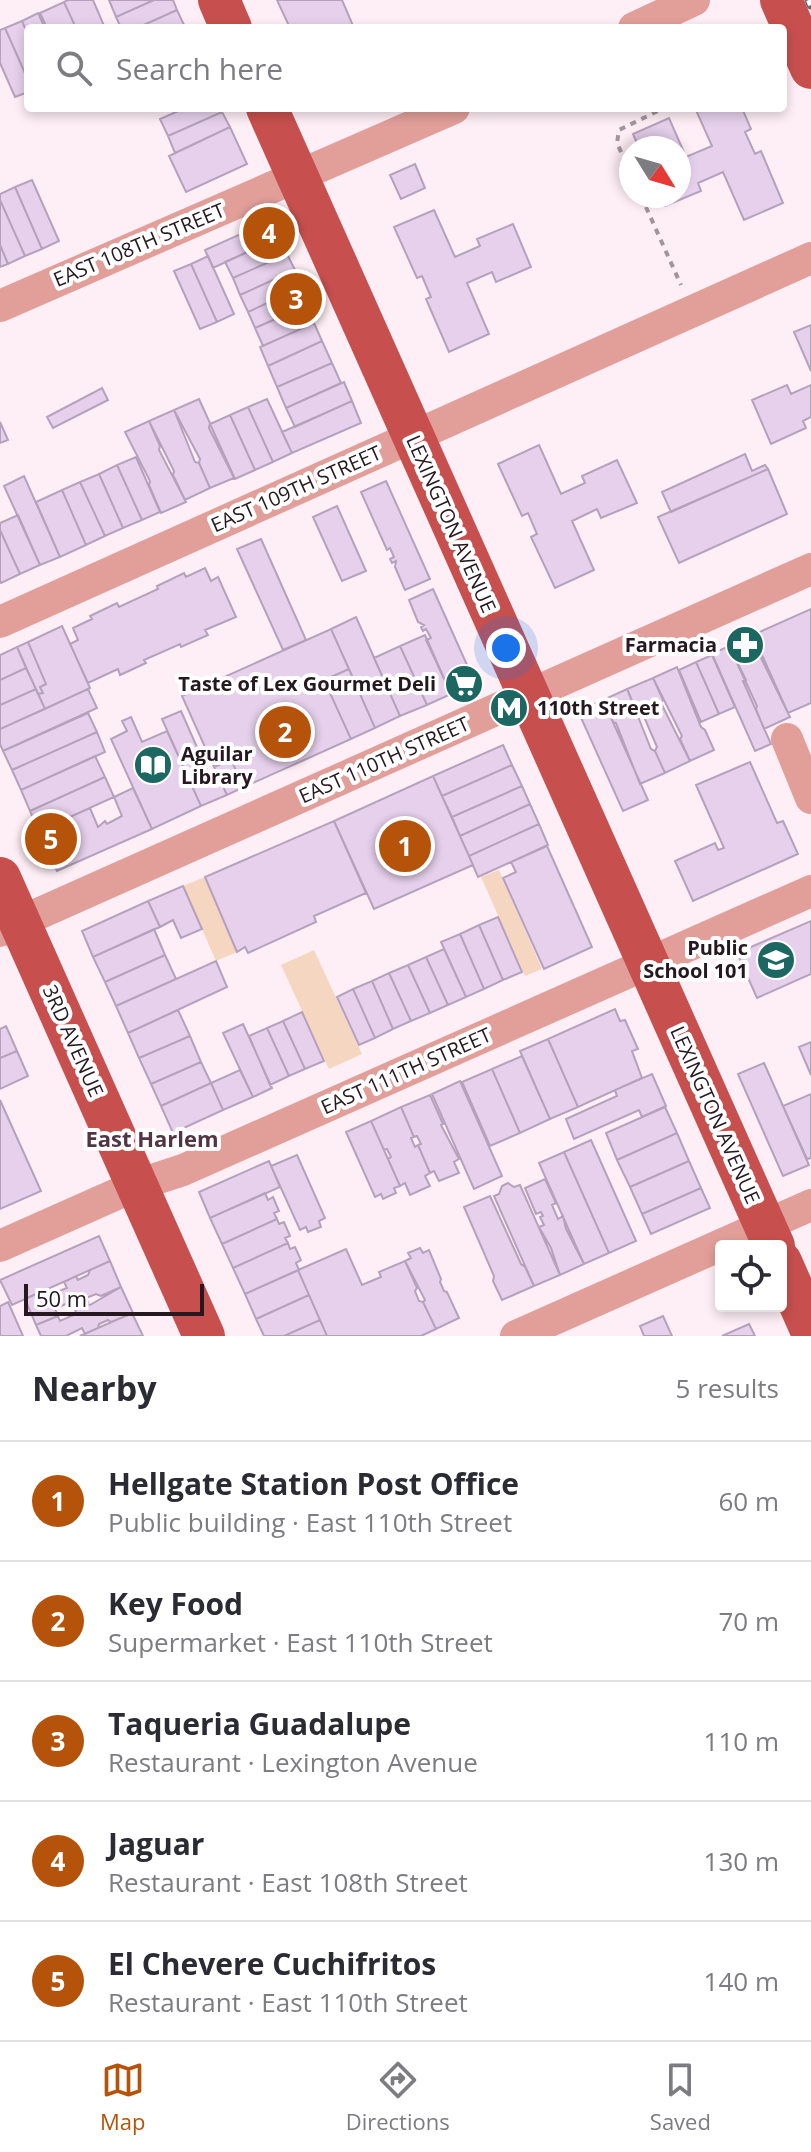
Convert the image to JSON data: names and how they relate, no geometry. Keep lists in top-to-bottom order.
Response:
{
  "streets": {
    "main road": ["LEXINGTON AVENUE", "3RD AVENUE"],
    "street": [
      "EAST 108TH STREET",
      "EAST 109TH STREET",
      "EAST 110TH STREET",
      "EAST 111TH STREET"
    ]
  },
  "crossings": [
    ["EAST 108TH STREET", "LEXINGTON AVENUE"],
    ["EAST 109TH STREET", "LEXINGTON AVENUE"],
    ["LEXINGTON AVENUE", "EAST 110TH STREET"],
    ["LEXINGTON AVENUE", "EAST 111TH STREET"],
    ["EAST 110TH STREET", "3RD AVENUE"],
    ["3RD AVENUE", "EAST 111TH STREET"]
  ],
  "districts": ["East Harlem"],
  "places": {
    "pharmacy": ["Farmacia"],
    "supermarket": ["Taste of Lex Gourmet Deli"],
    "metro station": ["110th Street"],
    "library": ["Aguilar Library"],
    "school or university": ["Public School 101"]
  },
  "scale_bar": "50 m",
  "north": "bottom right",
  "page": {
    "search": "Search here",
    "pins": [
      "4",
      "3",
      "2",
      "5",
      "1"
    ],
    "scale": "50 m",
    "heading": ["Nearby", "5 results"],
    "list": [
      {
        "mark": "1",
        "name": "Hellgate Station Post Office",
        "note": "Public building · East 110th Street",
        "value": "60 m"
      },
      {
        "mark": "2",
        "name": "Key Food",
        "note": "Supermarket · East 110th Street",
        "value": "70 m"
      },
      {
        "mark": "3",
        "name": "Taqueria Guadalupe",
        "note": "Restaurant · Lexington Avenue",
        "value": "110 m"
      },
      {
        "mark": "4",
        "name": "Jaguar",
        "note": "Restaurant · East 108th Street",
        "value": "130 m"
      },
      {
        "mark": "5",
        "name": "El Chevere Cuchifritos",
        "note": "Restaurant · East 110th Street",
        "value": "140 m"
      }
    ],
    "nav": ["Map", "Directions", "Saved"]
  }
}
